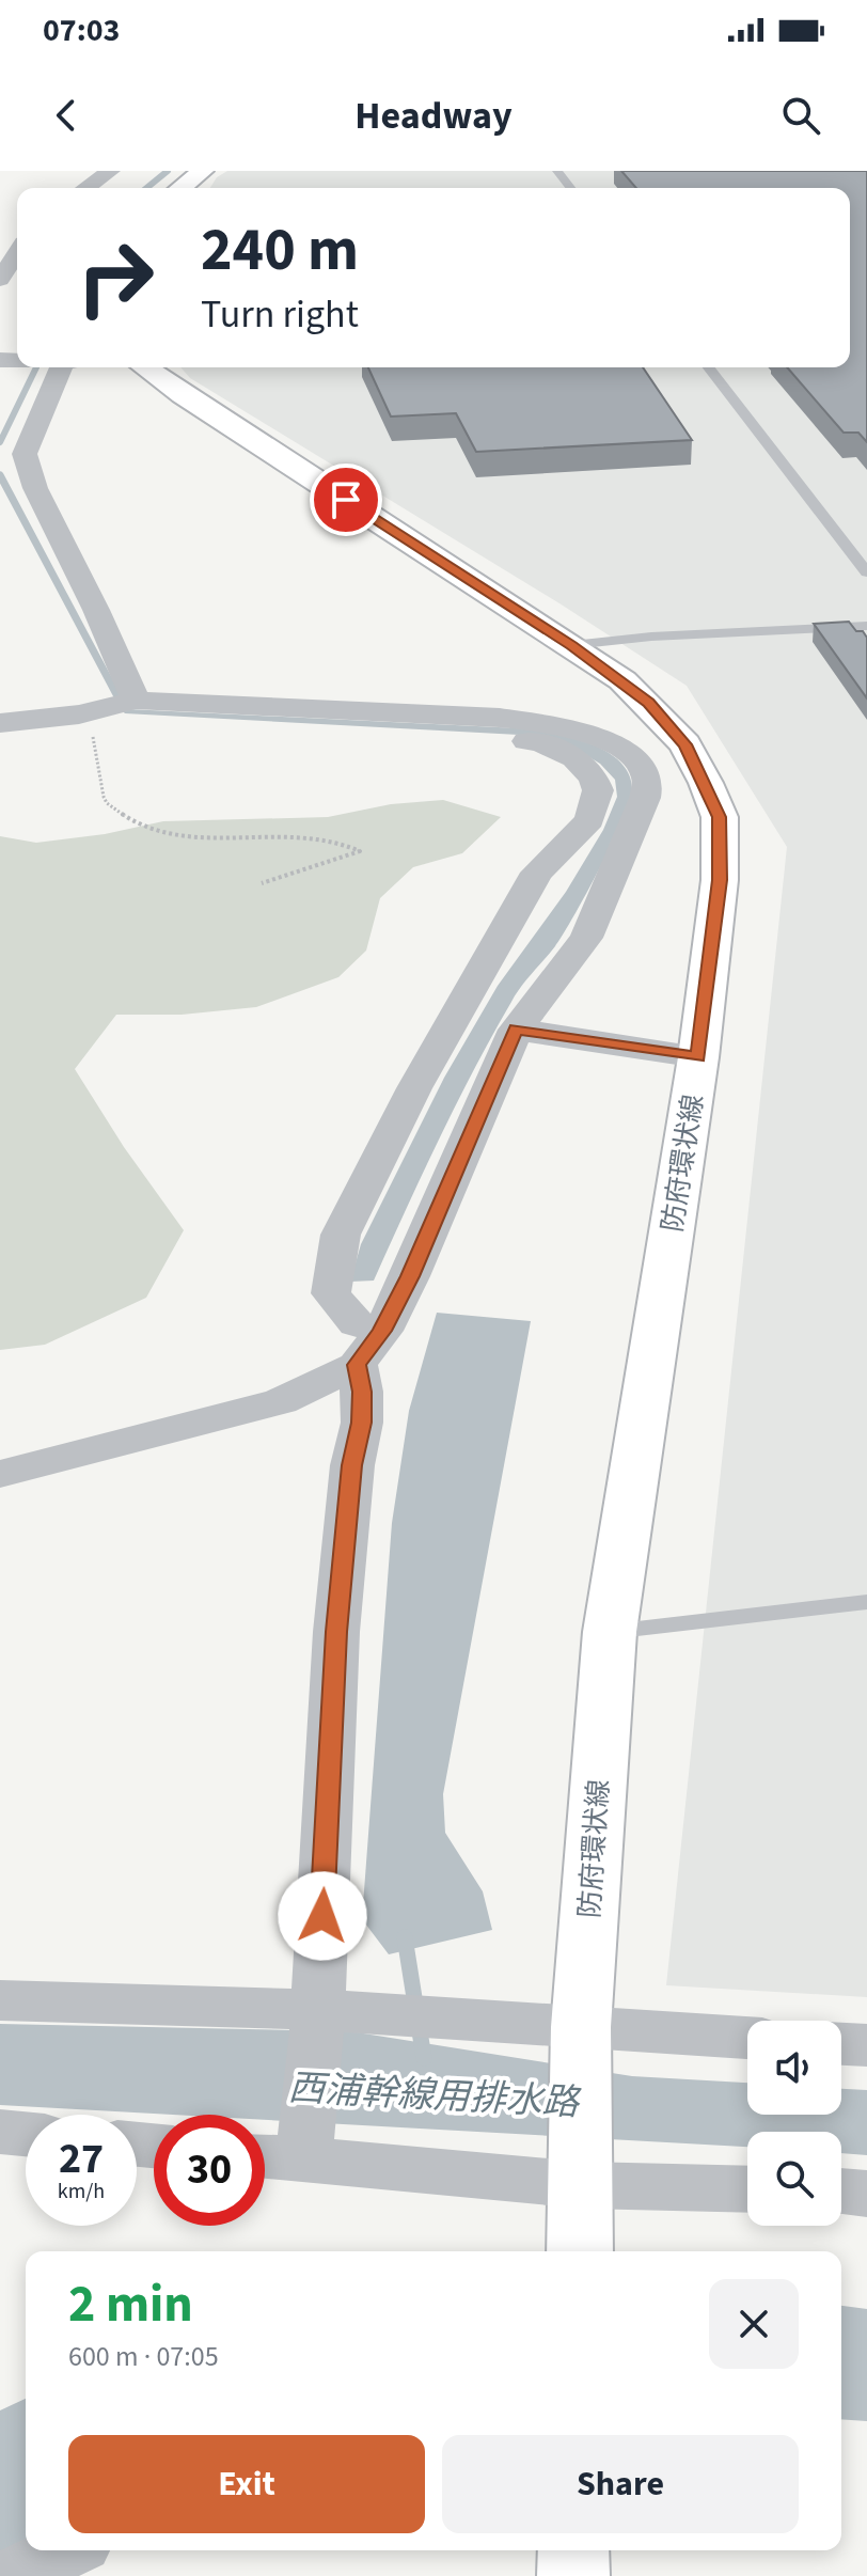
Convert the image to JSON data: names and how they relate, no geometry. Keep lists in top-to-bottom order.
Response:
{
  "streets": {
    "main road": ["防府環状線"]
  },
  "water": ["西浦幹線用排水路"],
  "page": {
    "status": "07:03",
    "header": "Headway",
    "turn": ["240 m", "Turn right"],
    "speed": "27 km/h",
    "limit": "30",
    "heading": ["2 min", "600 m · 07:05"],
    "buttons": ["Exit", "Share"]
  }
}
